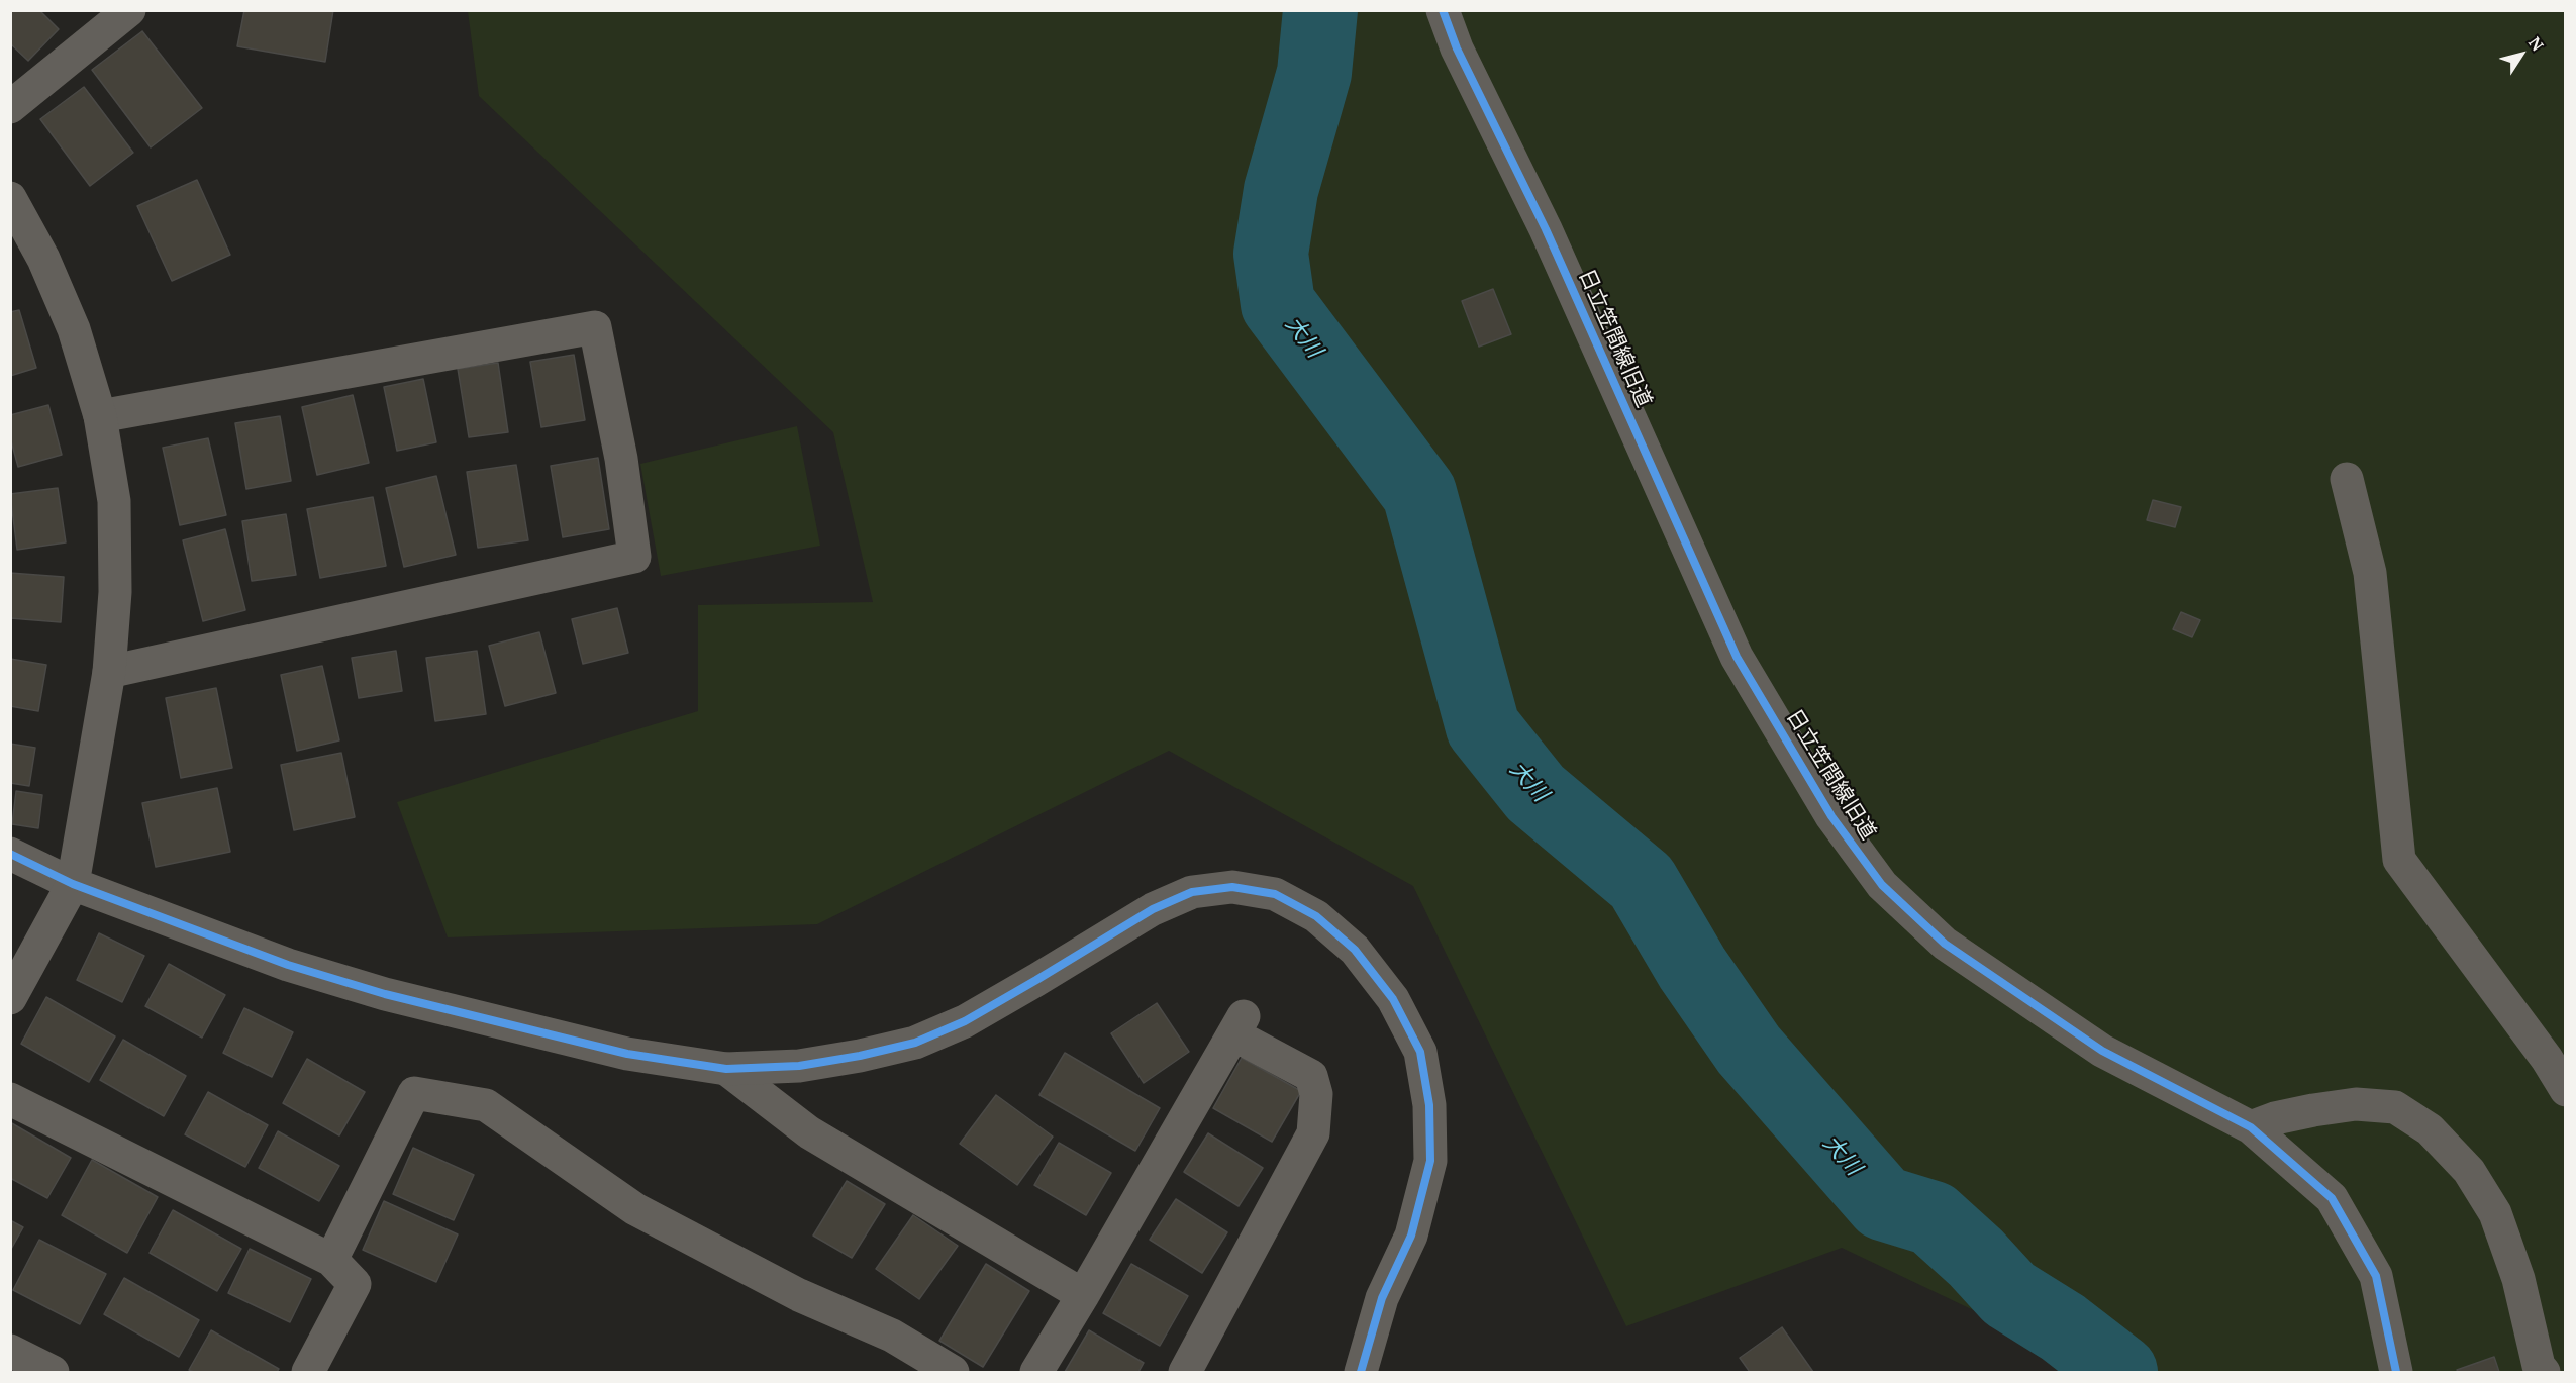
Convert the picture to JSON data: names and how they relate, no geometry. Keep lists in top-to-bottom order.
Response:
{
  "streets": {
    "street": ["日立笠間線旧道"]
  },
  "water": ["大川"],
  "north": "top right"
}
